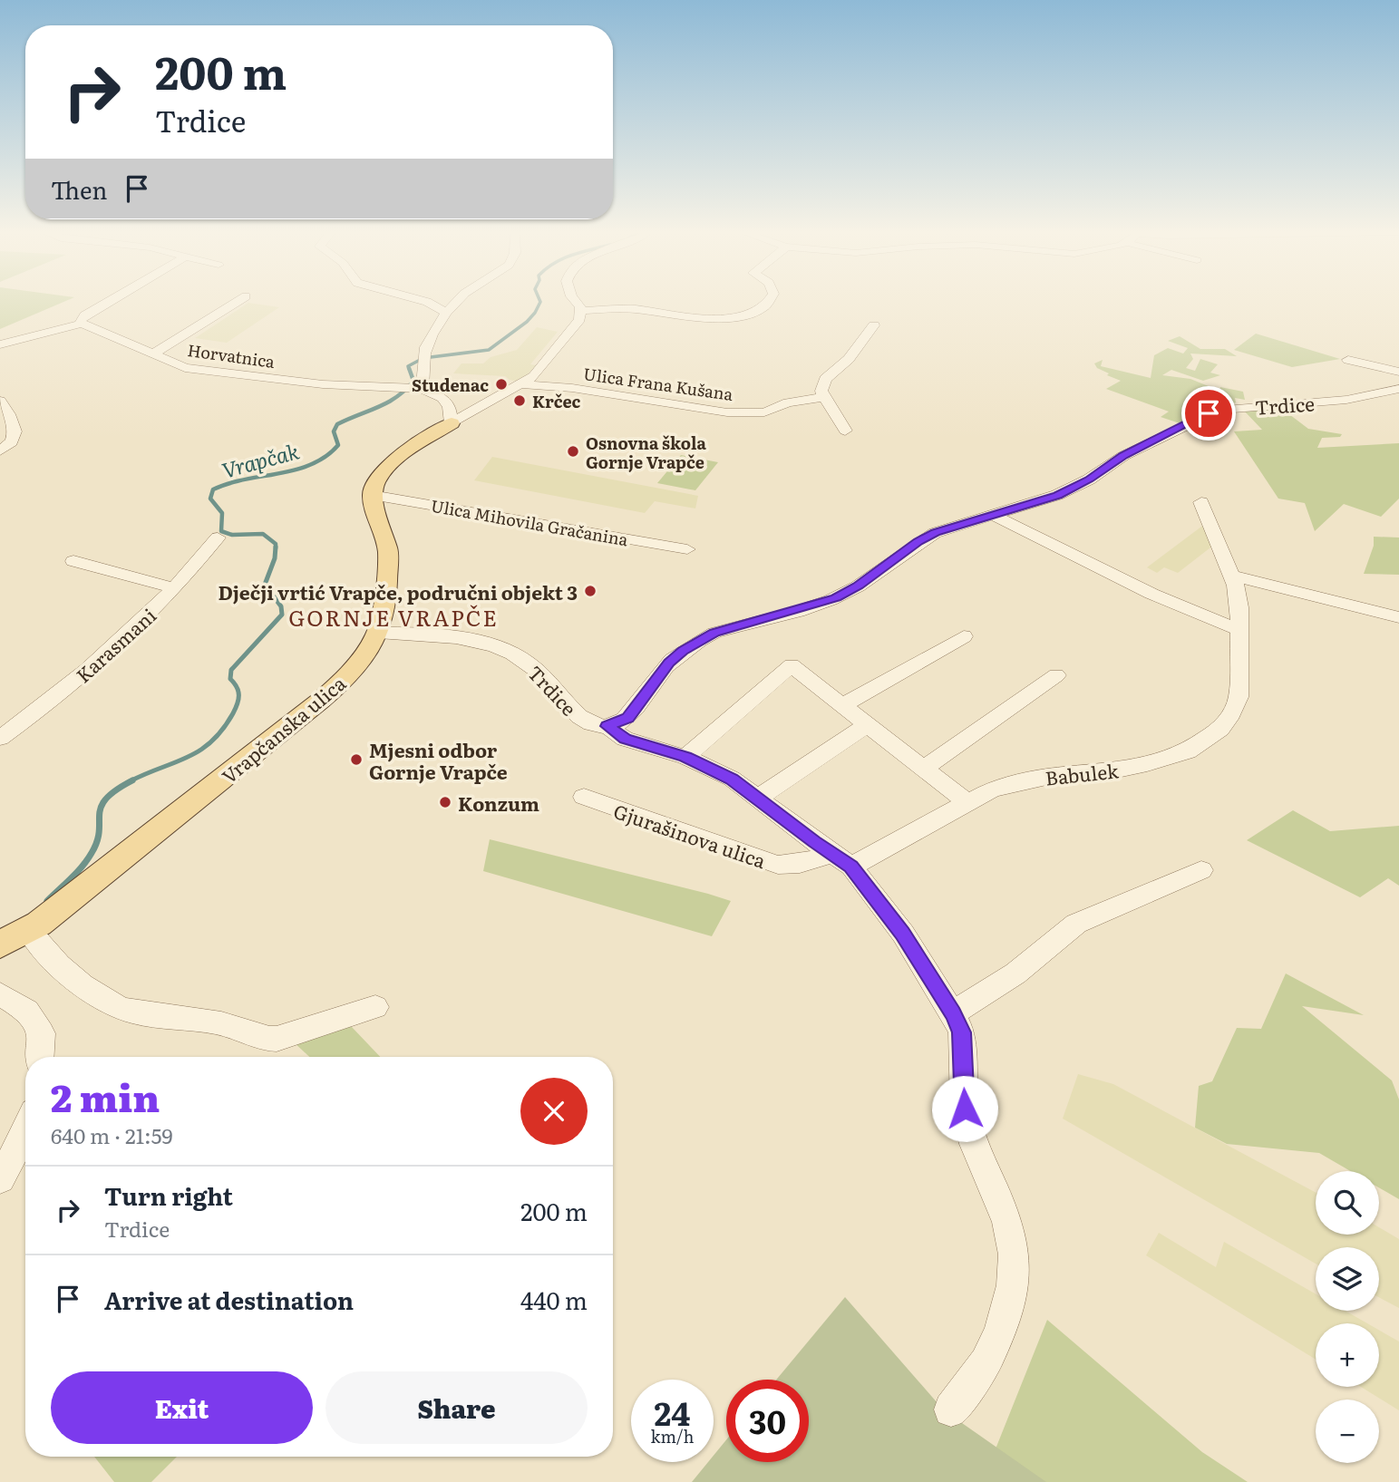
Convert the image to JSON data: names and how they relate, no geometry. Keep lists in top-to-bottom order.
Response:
{
  "streets": {
    "main road": ["Vrapčanska ulica"],
    "street": [
      "Horvatnica",
      "Ulica Frana Kušana",
      "Trdice",
      "Ulica Mihovila Gračanina",
      "Karasmani",
      "Babulek",
      "Gjurašinova ulica"
    ]
  },
  "crossings": [
    ["Trdice", "Vrapčanska ulica"],
    ["Ulica Mihovila Gračanina", "Vrapčanska ulica"],
    ["Babulek", "Gjurašinova ulica"]
  ],
  "districts": ["GORNJE VRAPČE"],
  "water": ["Vrapčak"],
  "places": [
    "Studenac",
    "Krčec",
    "Osnovna škola Gornje Vrapče",
    "Dječji vrtić Vrapče, područni objekt 3",
    "Mjesni odbor Gornje Vrapče",
    "Konzum"
  ],
  "page": {
    "turn": ["200 m", "Trdice"],
    "then": "Then",
    "heading": ["2 min", "640 m · 21:59"],
    "list": [
      {
        "name": "Turn right",
        "note": "Trdice",
        "value": "200 m"
      },
      {
        "name": "Arrive at destination",
        "value": "440 m"
      }
    ],
    "map_buttons": ["+", "−"],
    "buttons": ["Exit", "Share"],
    "speed": "24 km/h",
    "limit": "30"
  }
}
